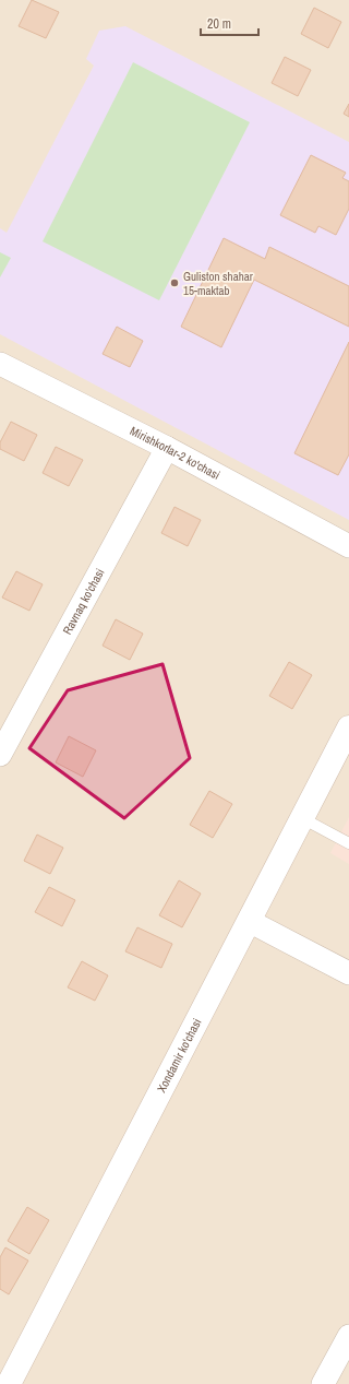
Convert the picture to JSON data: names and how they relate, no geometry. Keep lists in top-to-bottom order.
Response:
{
  "streets": {
    "main road": ["Xondamir ko'chasi"],
    "street": ["Mirishkorlar-2 ko'chasi", "Ravnaq ko'chasi"]
  },
  "crossings": [
    ["Mirishkorlar-2 ko'chasi", "Ravnaq ko'chasi"]
  ],
  "places": ["Guliston shahar 15-maktab"],
  "scale_bar": "20 m"
}
